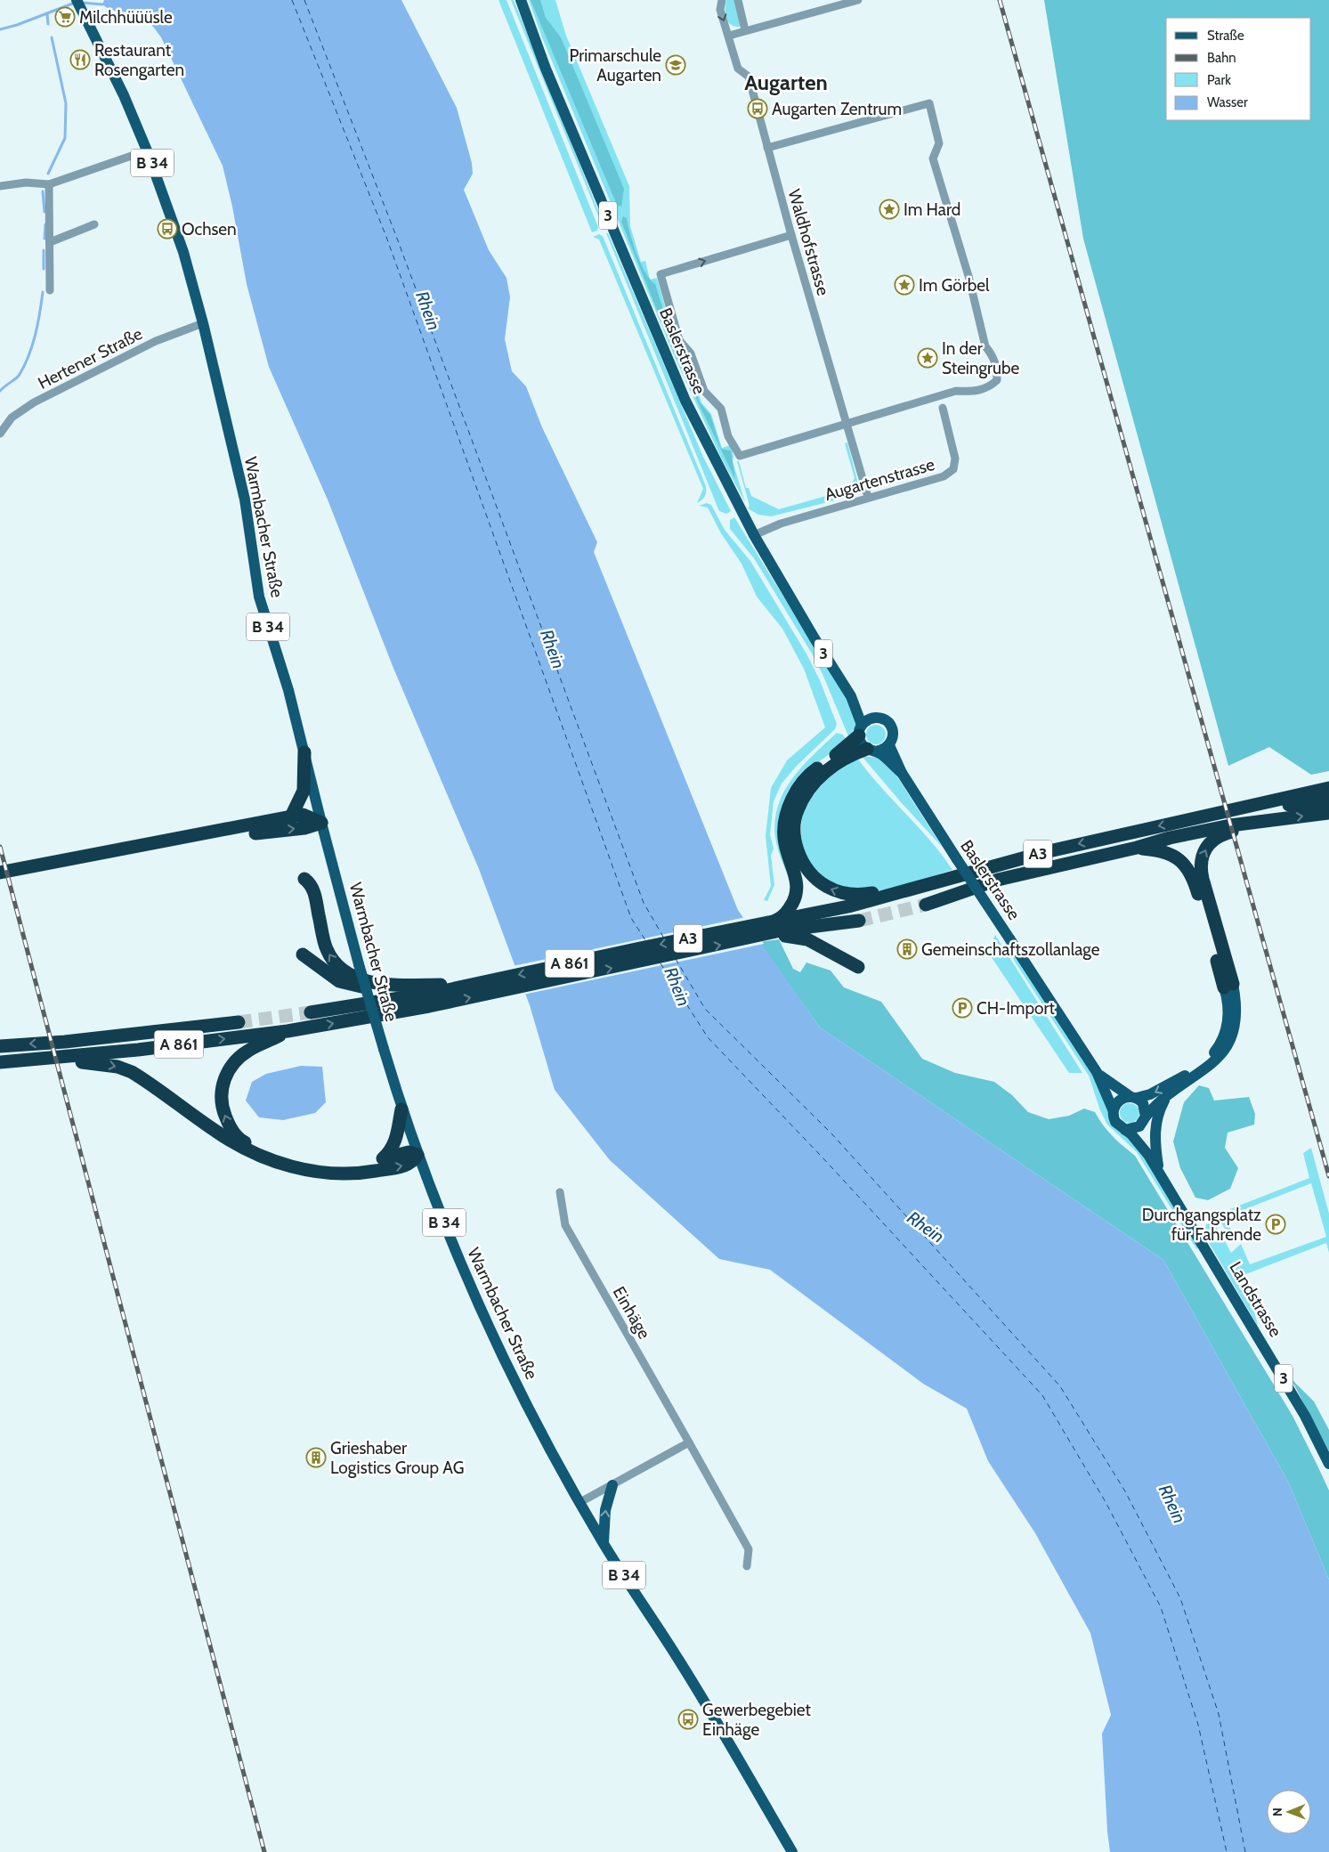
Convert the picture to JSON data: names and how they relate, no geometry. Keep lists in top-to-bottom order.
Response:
{
  "streets": {
    "highway": ["A3", "A 861"],
    "main road": [
      "B 34",
      "3",
      "Baslerstrasse",
      "Warmbacher Straße",
      "Landstrasse"
    ],
    "street": [
      "Waldhofstrasse",
      "Hertener Straße",
      "Augartenstrasse",
      "Einhäge"
    ]
  },
  "crossings": [
    ["Waldhofstrasse", "Augartenstrasse"],
    ["Baslerstrasse", "Augartenstrasse"],
    ["Baslerstrasse", "Landstrasse"],
    ["Hertener Straße", "Warmbacher Straße"],
    ["A3", "A 861"]
  ],
  "districts": ["Augarten"],
  "water": ["Rhein"],
  "places": {
    "supermarket": ["Milchhüüüsle"],
    "restaurant": ["Restaurant Rosengarten"],
    "school or university": ["Primarschule Augarten"],
    "bus stop": ["Augarten Zentrum", "Ochsen", "Gewerbegebiet Einhäge"],
    "place": ["Im Hard", "Im Görbel", "In der Steingrube"],
    "building": ["Gemeinschaftszollanlage", "Grieshaber Logistics Group AG"],
    "parking": ["CH-Import", "Durchgangsplatz für Fahrende"]
  },
  "legend": [
    "Straße",
    "Bahn",
    "Park",
    "Wasser"
  ],
  "north": "left"
}
